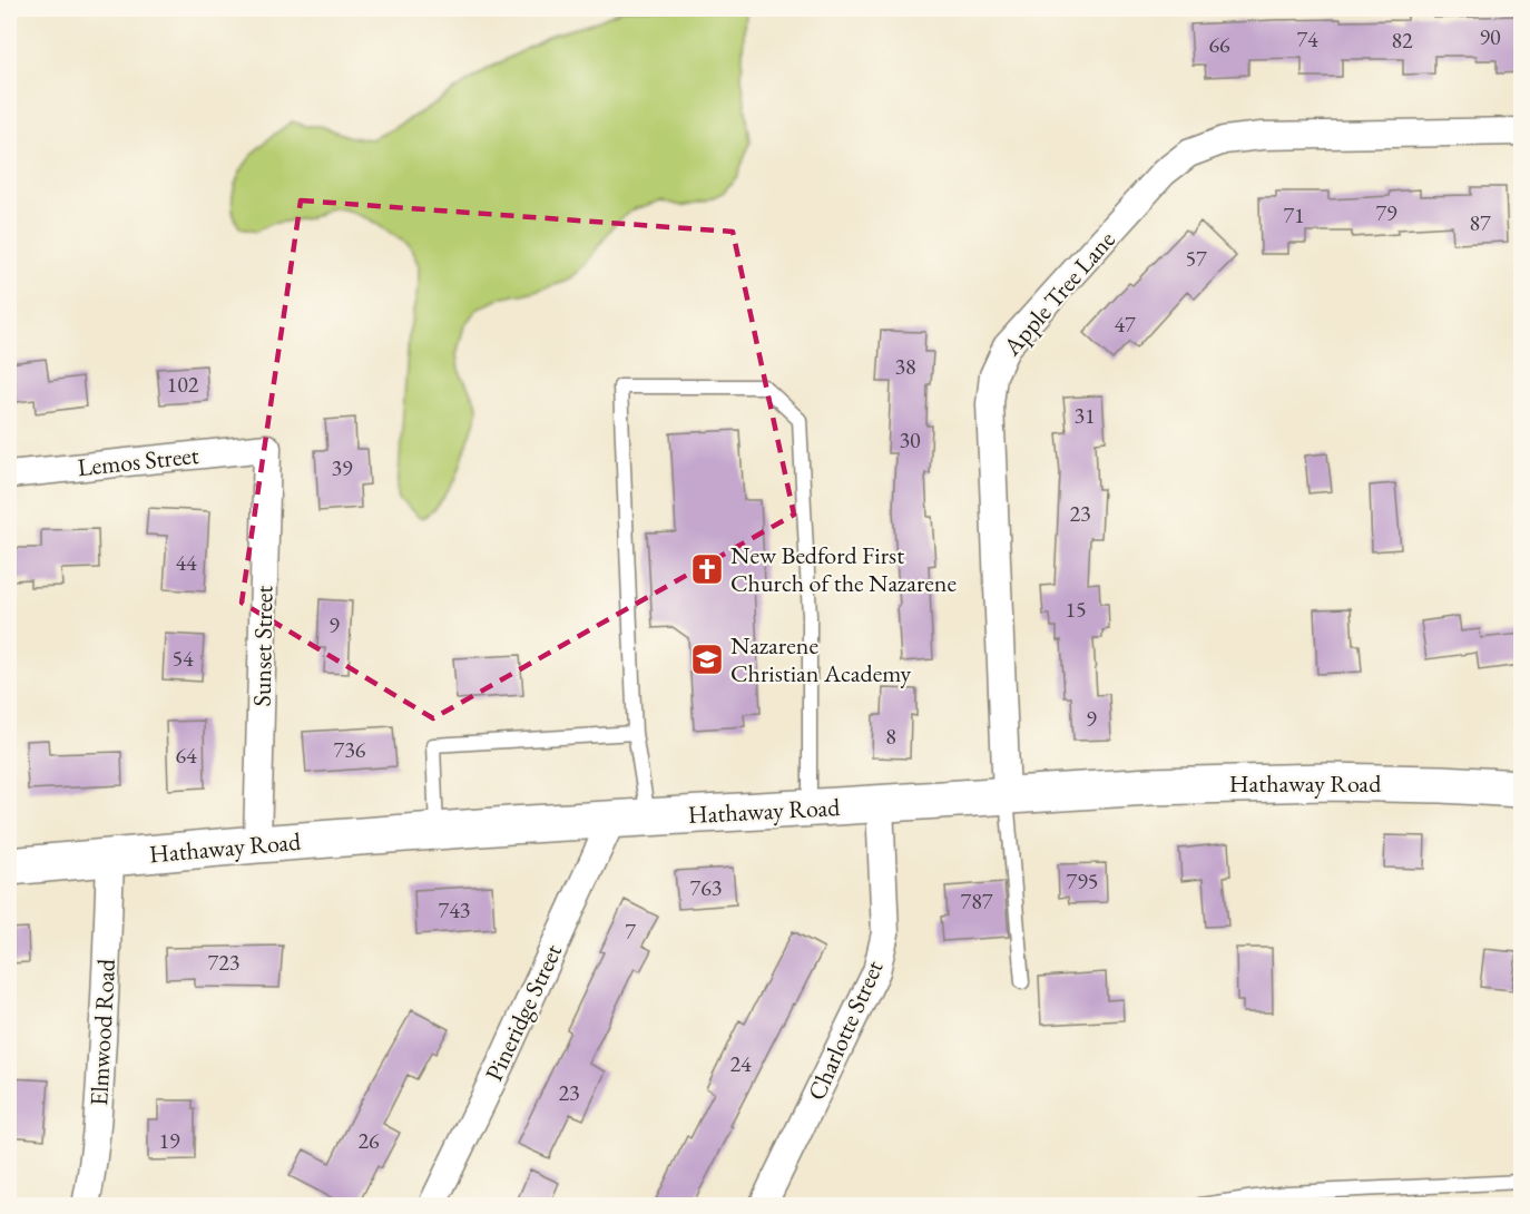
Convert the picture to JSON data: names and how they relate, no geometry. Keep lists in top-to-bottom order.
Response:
{
  "streets": {
    "main road": ["Hathaway Road"],
    "street": [
      "Apple Tree Lane",
      "Lemos Street",
      "Sunset Street",
      "Pineridge Street",
      "Charlotte Street",
      "Elmwood Road"
    ]
  },
  "crossings": [
    ["Apple Tree Lane", "Hathaway Road"],
    ["Lemos Street", "Sunset Street"],
    ["Sunset Street", "Hathaway Road"],
    ["Hathaway Road", "Pineridge Street"],
    ["Hathaway Road", "Charlotte Street"],
    ["Hathaway Road", "Elmwood Road"]
  ],
  "places": {
    "church": ["New Bedford First Church of the Nazarene"],
    "school or university": ["Nazarene Christian Academy"]
  },
  "house_numbers": [
    "90",
    "74",
    "82",
    "66",
    "79",
    "71",
    "87",
    "57",
    "47",
    "38",
    "102",
    "31",
    "30",
    "39",
    "23",
    "44",
    "15",
    "9",
    "54",
    "9",
    "8",
    "736",
    "64",
    "795",
    "763",
    "787",
    "743",
    "7",
    "723",
    "24",
    "23",
    "19",
    "26"
  ]
}
